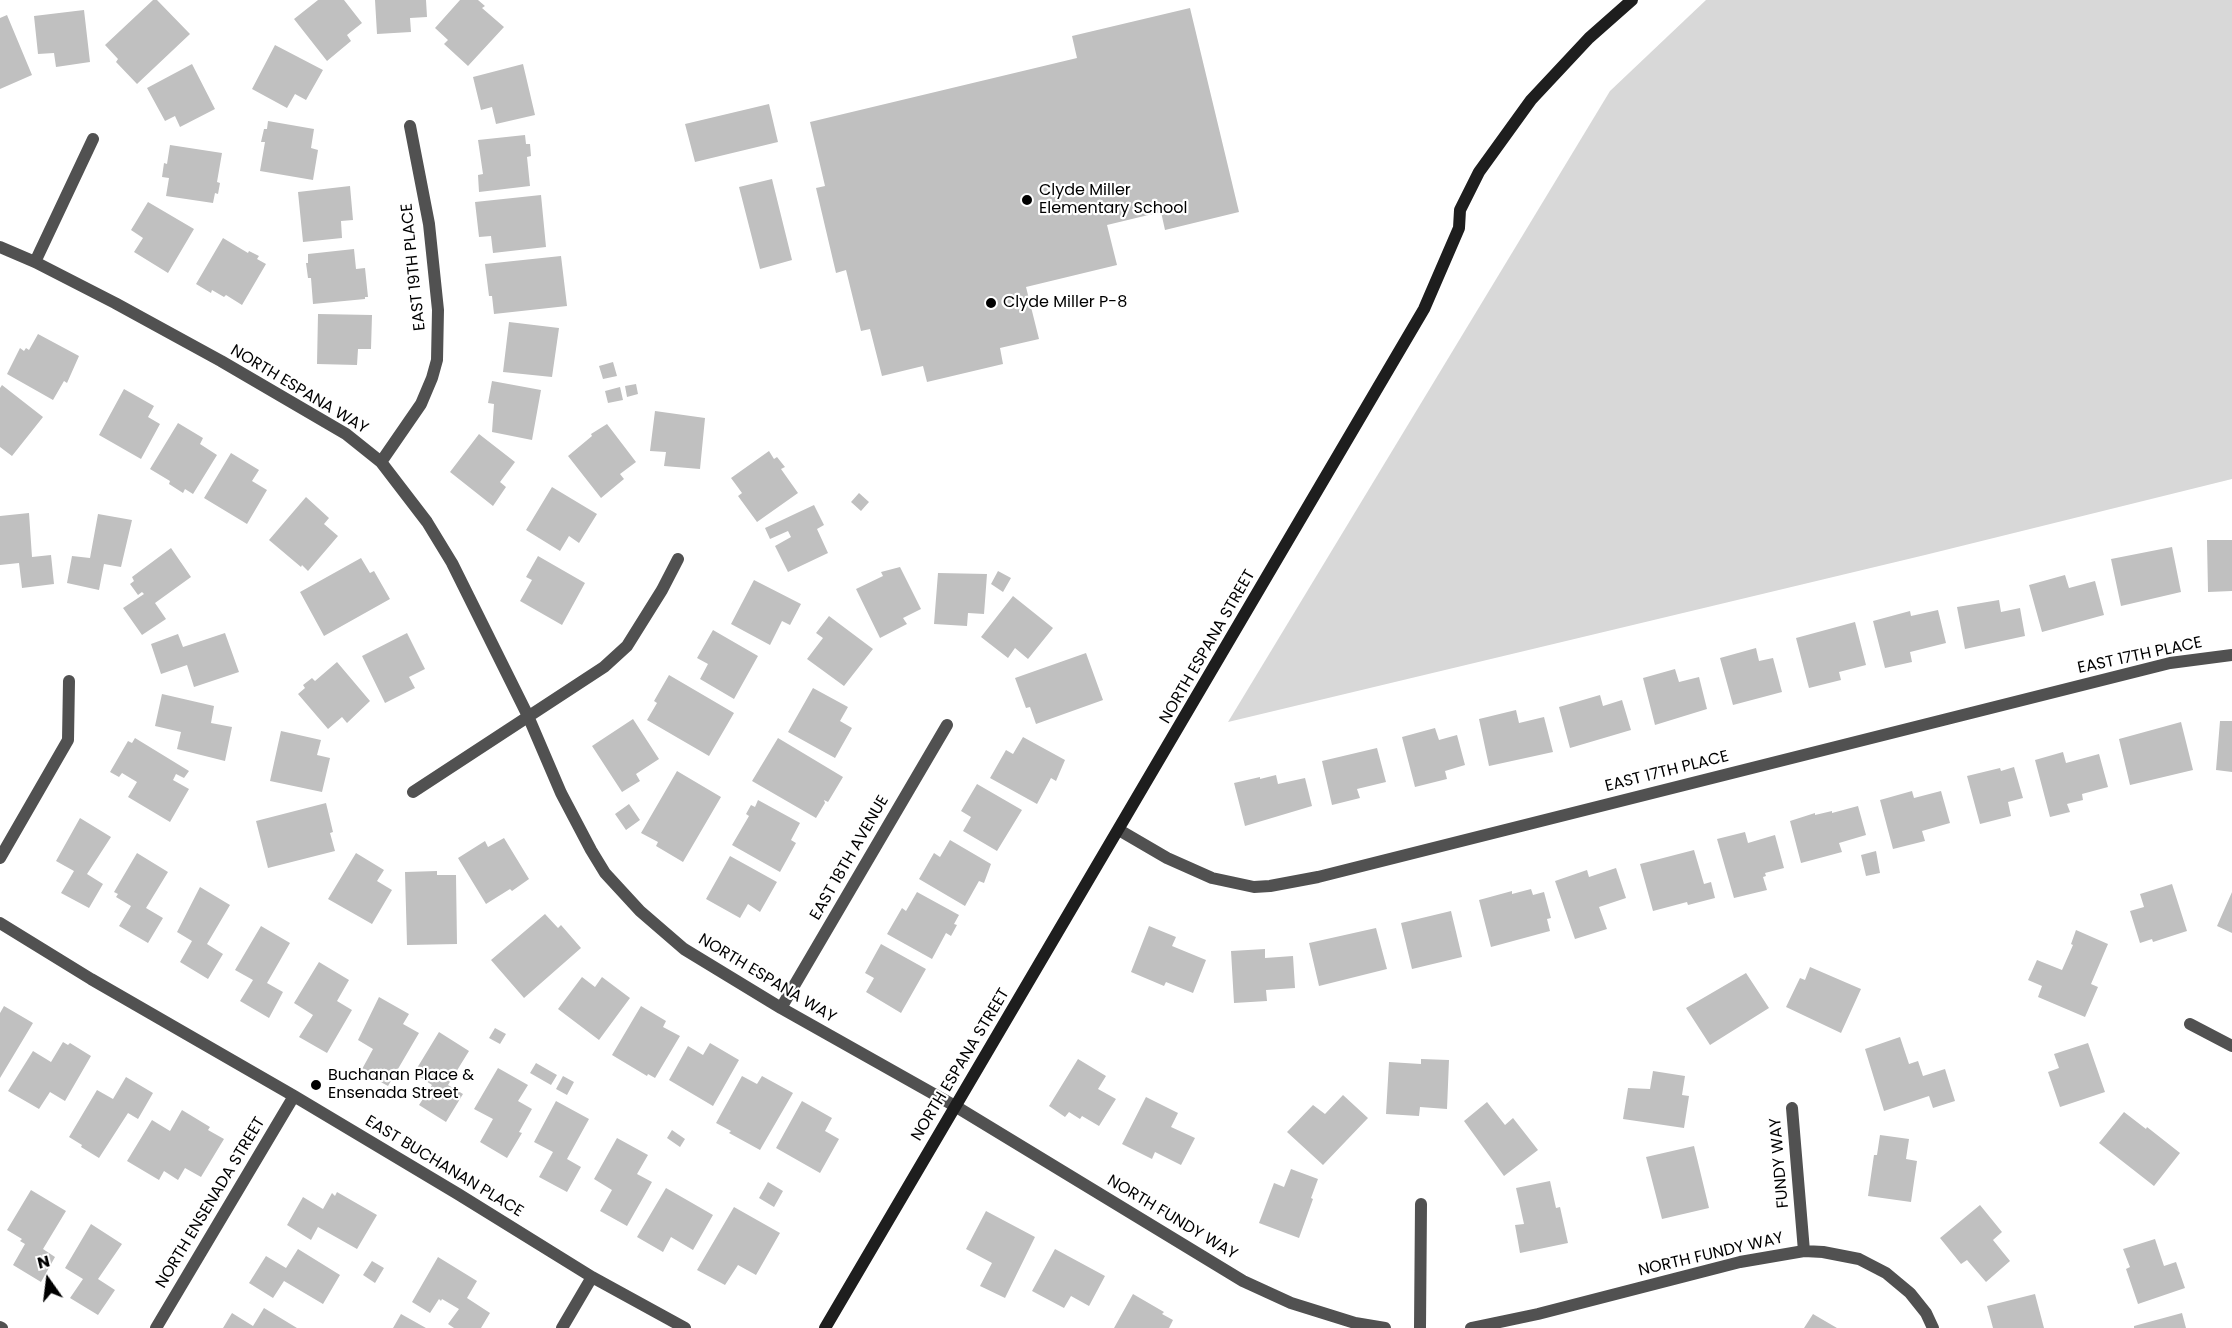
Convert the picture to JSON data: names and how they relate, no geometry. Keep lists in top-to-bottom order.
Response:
{
  "streets": {
    "street": [
      "EAST 19TH PLACE",
      "NORTH ESPANA WAY",
      "NORTH ESPANA STREET",
      "EAST 17TH PLACE",
      "EAST 18TH AVENUE",
      "FUNDY WAY",
      "EAST BUCHANAN PLACE",
      "NORTH ENSENADA STREET",
      "NORTH FUNDY WAY"
    ]
  },
  "crossings": [
    ["EAST 19TH PLACE", "NORTH ESPANA WAY"],
    ["NORTH ESPANA WAY", "NORTH ESPANA STREET"],
    ["NORTH ESPANA WAY", "EAST 18TH AVENUE"],
    ["NORTH ESPANA WAY", "NORTH FUNDY WAY"],
    ["NORTH ESPANA STREET", "EAST 17TH PLACE"],
    ["NORTH ESPANA STREET", "NORTH FUNDY WAY"],
    ["FUNDY WAY", "NORTH FUNDY WAY"],
    ["EAST BUCHANAN PLACE", "NORTH ENSENADA STREET"]
  ],
  "places": ["Clyde Miller Elementary School", "Clyde Miller P-8", "Buchanan Place & Ensenada Street"],
  "north": "top"
}
